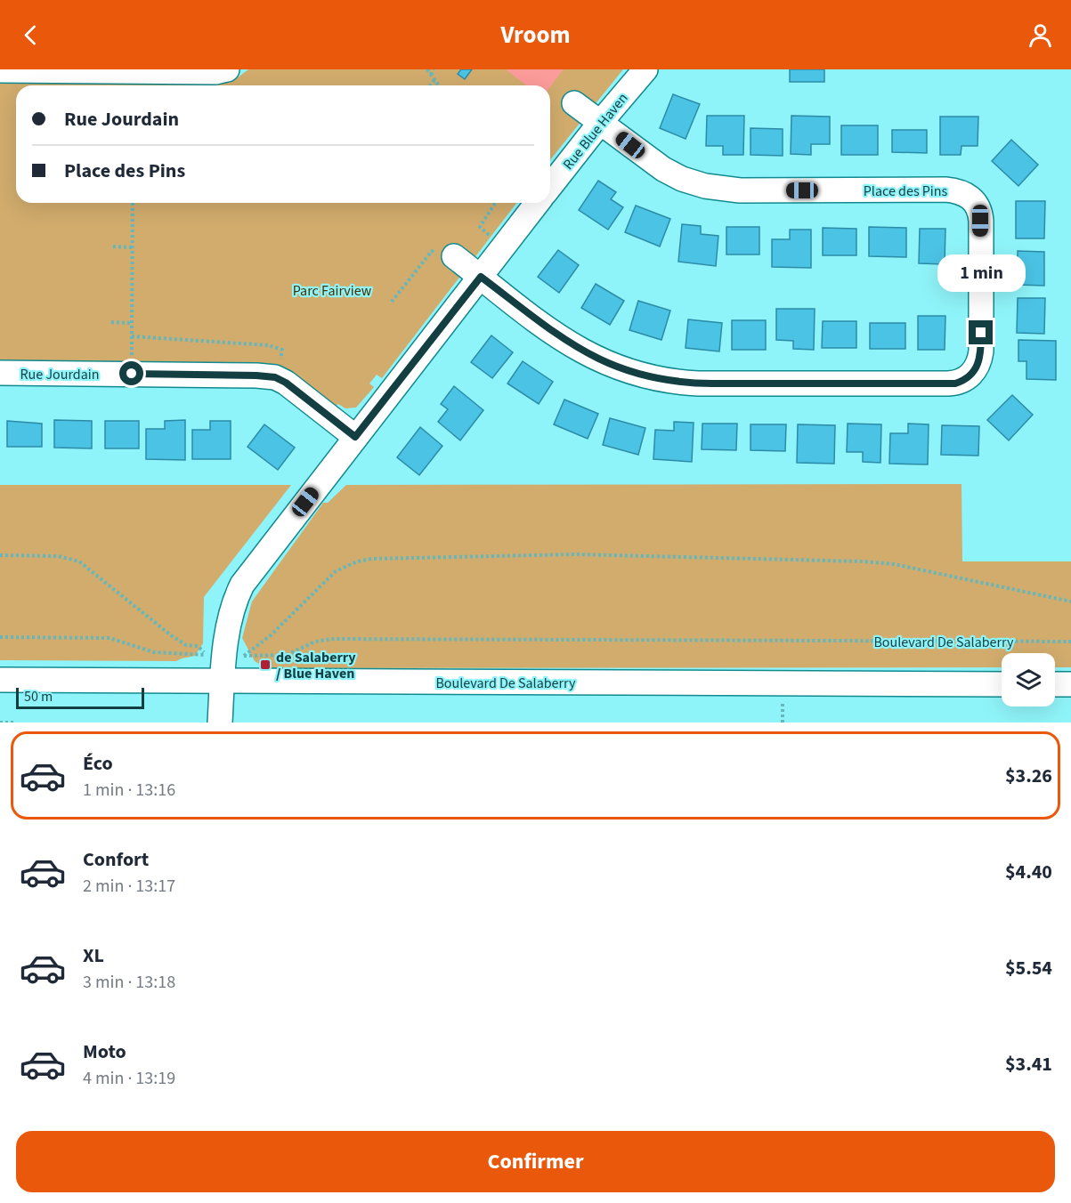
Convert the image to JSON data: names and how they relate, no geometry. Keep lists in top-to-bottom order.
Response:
{
  "streets": {
    "street": [
      "Rue Blue Haven",
      "Place des Pins",
      "Rue Jourdain",
      "Boulevard De Salaberry"
    ]
  },
  "crossings": [
    ["Rue Blue Haven", "Place des Pins"]
  ],
  "parks": ["Parc Fairview"],
  "places": {
    "transit": ["de Salaberry / Blue Haven"]
  },
  "scale_bar": "50 m",
  "page": {
    "header": "Vroom",
    "banner": ["Rue Jourdain", "Place des Pins"],
    "bubble": "1 min",
    "scale": "50 m",
    "list": [
      {
        "name": "Éco",
        "note": "1 min · 13:16",
        "value": "$3.26"
      },
      {
        "name": "Confort",
        "note": "2 min · 13:17",
        "value": "$4.40"
      },
      {
        "name": "XL",
        "note": "3 min · 13:18",
        "value": "$5.54"
      },
      {
        "name": "Moto",
        "note": "4 min · 13:19",
        "value": "$3.41"
      }
    ],
    "buttons": "Confirmer"
  }
}
